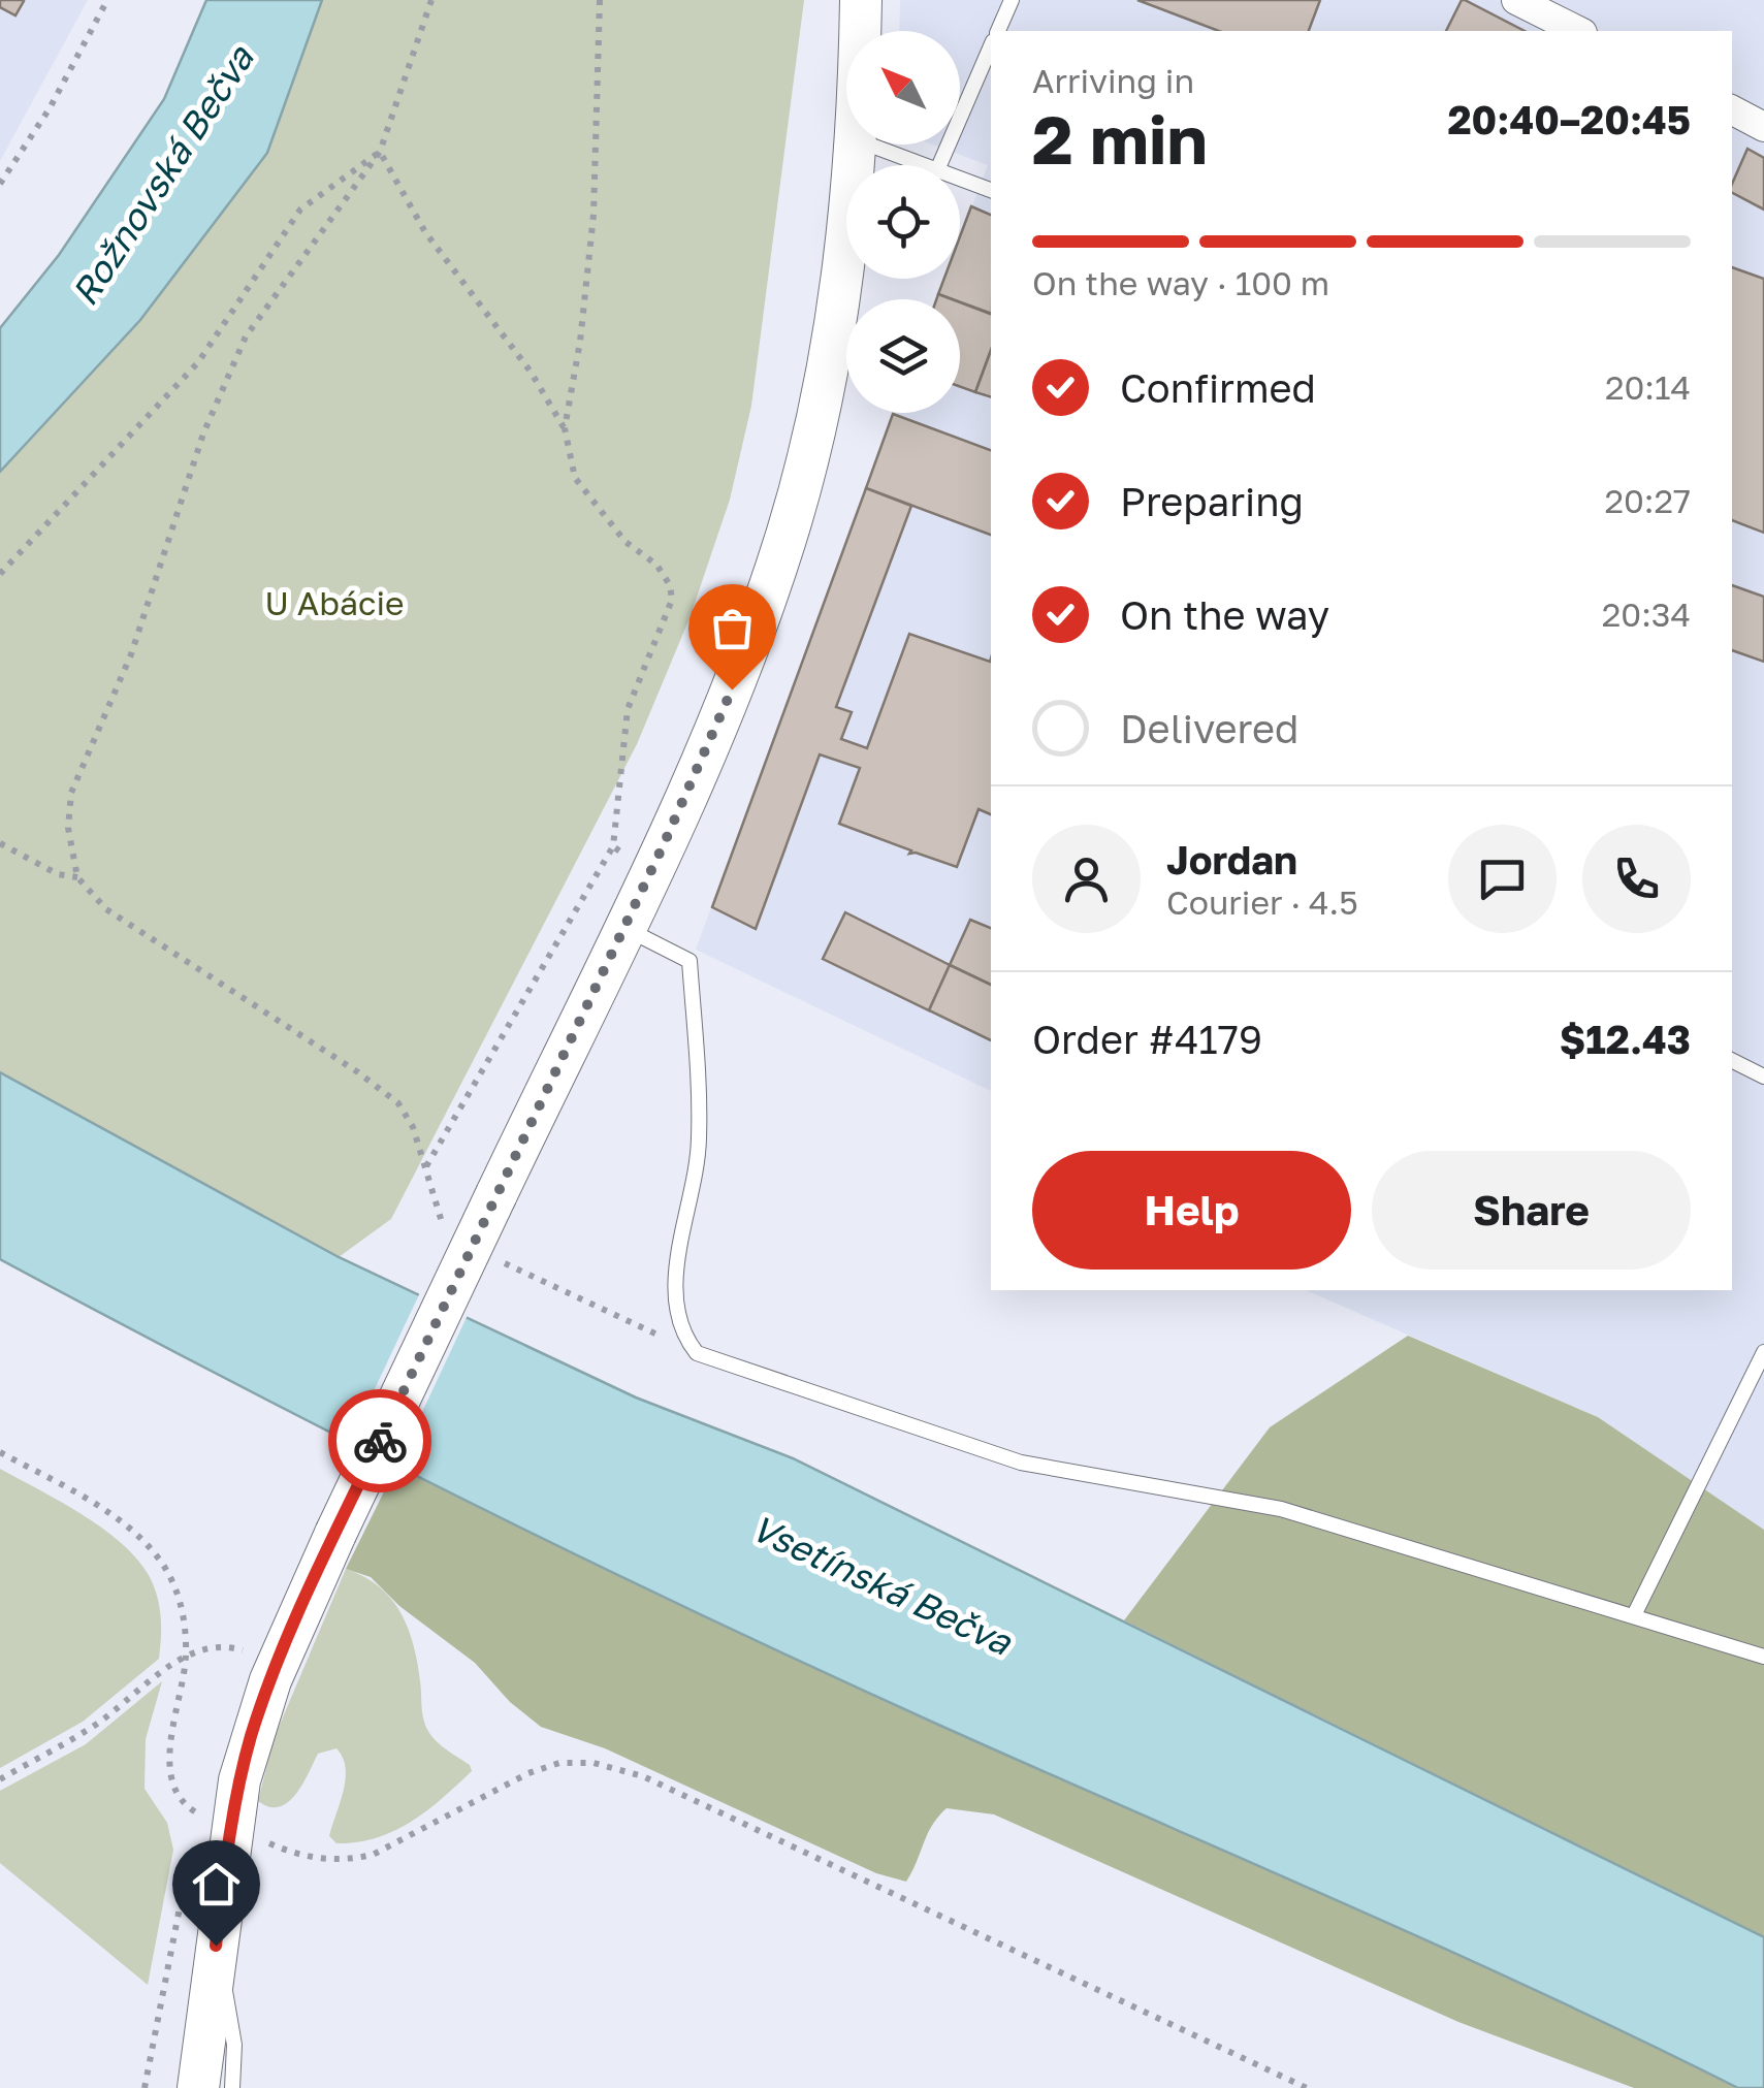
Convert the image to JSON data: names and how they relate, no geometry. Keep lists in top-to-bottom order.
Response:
{
  "water": ["Rožnovská Bečva", "Vsetínská Bečva"],
  "parks": ["U Abácie"],
  "north": "top left",
  "page": {
    "heading": ["2 min", "Arriving in", "20:40–20:45"],
    "panel": [
      "Jordan",
      "Courier · 4.5",
      "Order #4179",
      "$12.43"
    ],
    "bar": "On the way · 100 m",
    "list": [
      ["Confirmed", "20:14"],
      ["Preparing", "20:27"],
      ["On the way", "20:34"],
      "Delivered"
    ],
    "buttons": ["Help", "Share"]
  }
}
